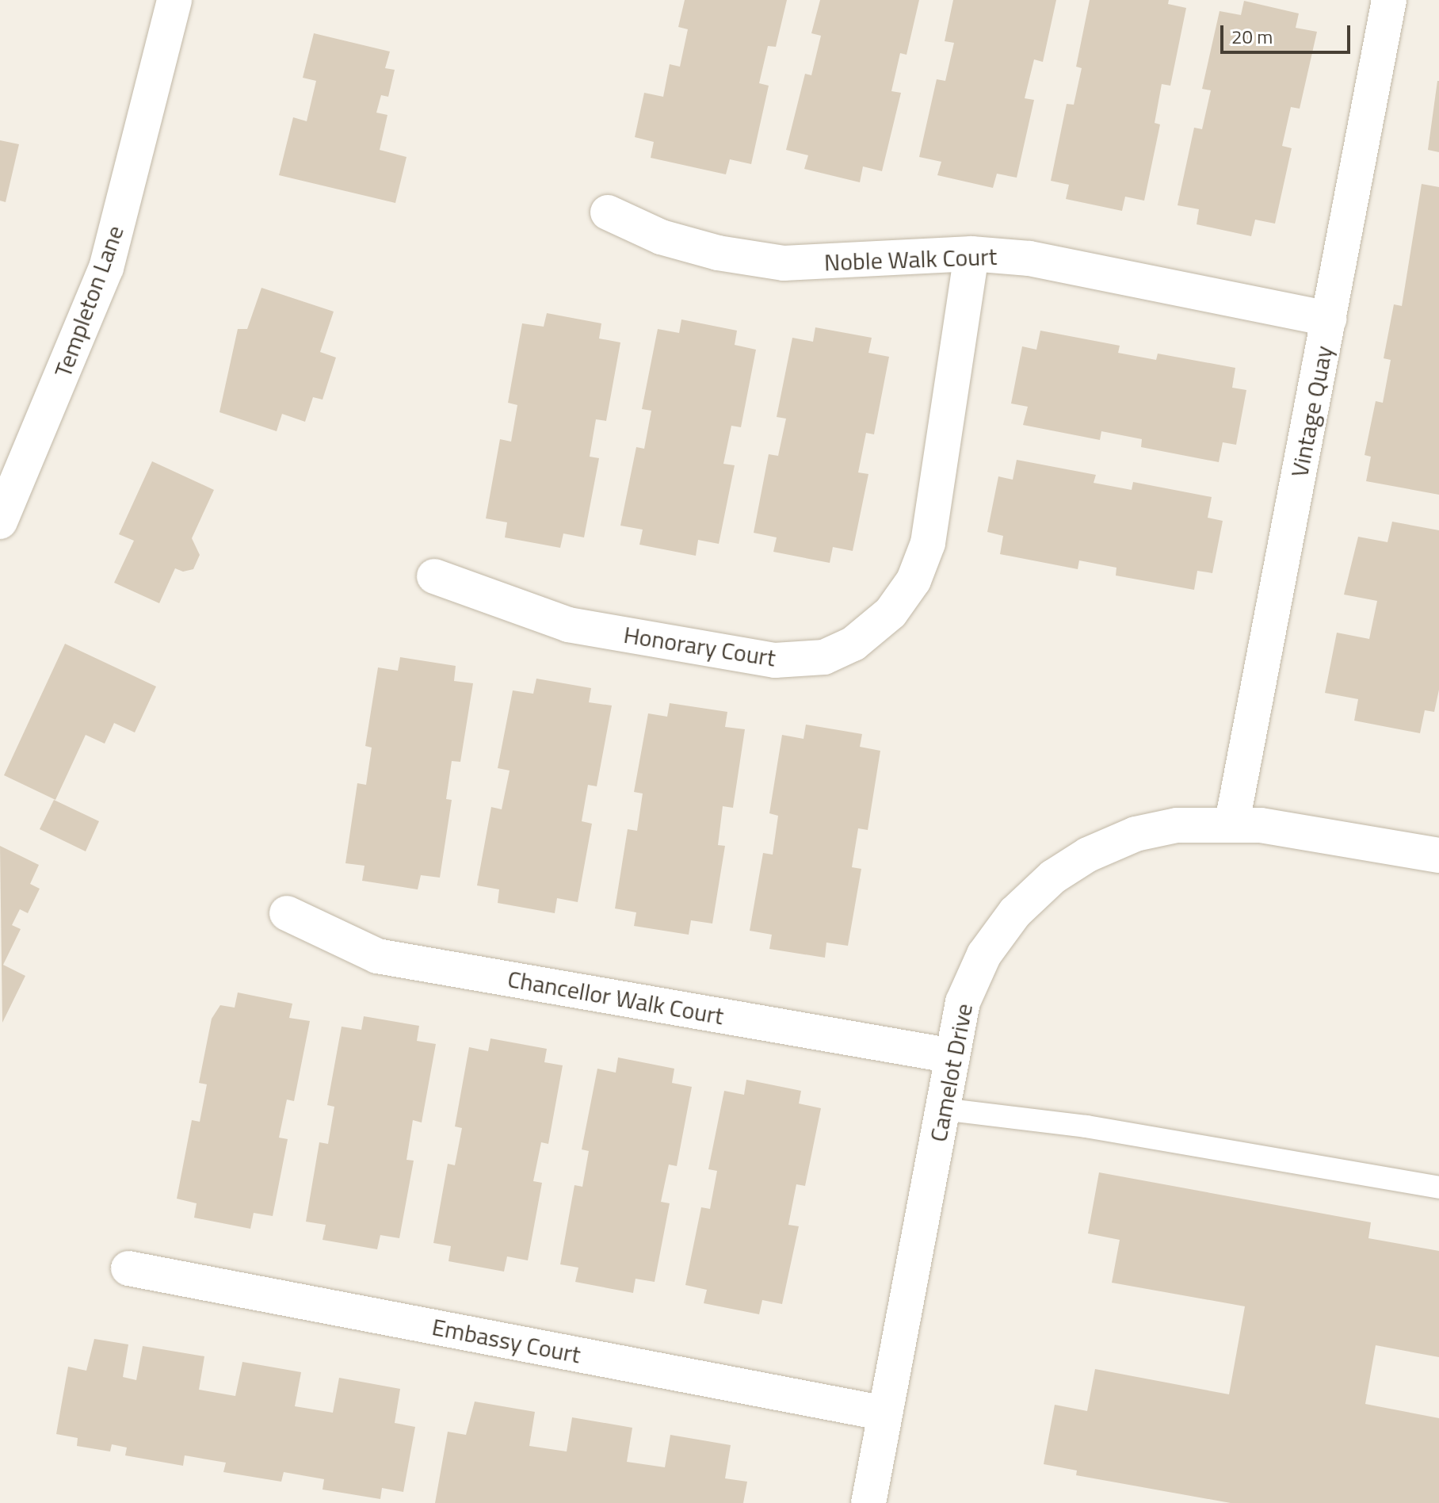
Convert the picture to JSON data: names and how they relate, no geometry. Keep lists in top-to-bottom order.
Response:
{
  "streets": {
    "street": [
      "Noble Walk Court",
      "Templeton Lane",
      "Vintage Quay",
      "Honorary Court",
      "Chancellor Walk Court",
      "Camelot Drive",
      "Embassy Court"
    ]
  },
  "crossings": [
    ["Noble Walk Court", "Vintage Quay"],
    ["Noble Walk Court", "Honorary Court"],
    ["Vintage Quay", "Camelot Drive"],
    ["Chancellor Walk Court", "Camelot Drive"],
    ["Camelot Drive", "Embassy Court"]
  ],
  "scale_bar": "20 m"
}
